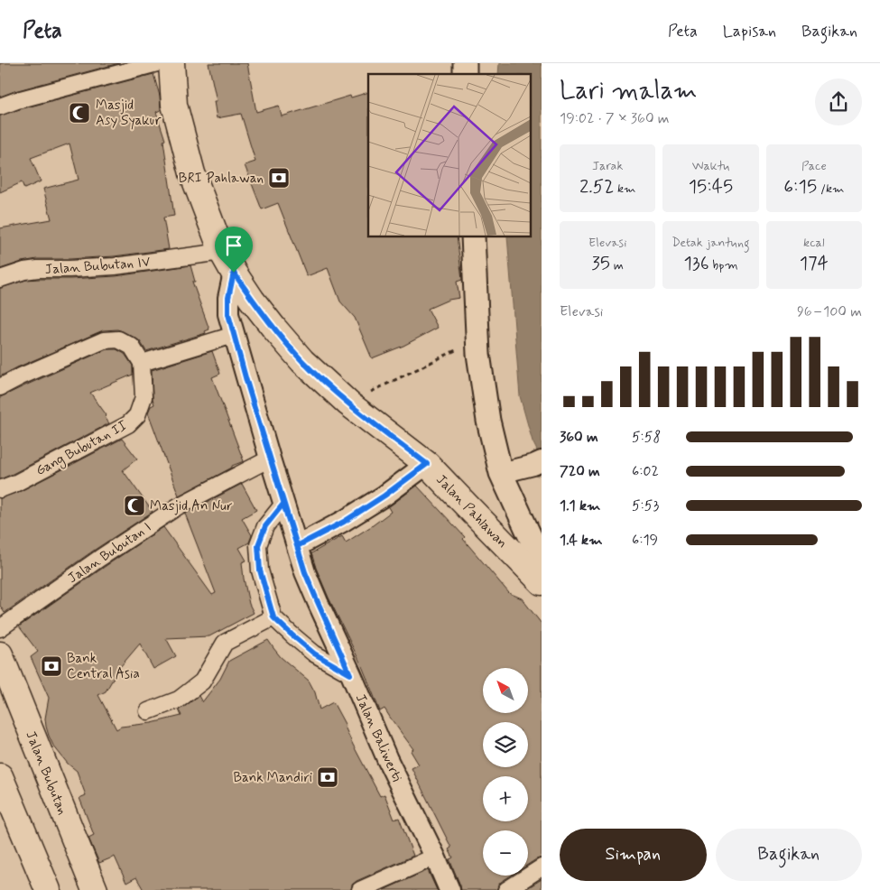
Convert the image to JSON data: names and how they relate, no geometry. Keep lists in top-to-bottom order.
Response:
{
  "streets": {
    "main road": ["Jalan Pahlawan", "Jalan Bubutan"],
    "street": [
      "Jalan Bubutan IV",
      "Gang Bubutan II",
      "Jalan Bubutan I",
      "Jalan Baliwerti"
    ]
  },
  "crossings": [
    ["Jalan Bubutan IV", "Jalan Pahlawan"],
    ["Jalan Bubutan IV", "Jalan Baliwerti"],
    ["Jalan Pahlawan", "Jalan Baliwerti"],
    ["Jalan Bubutan I", "Jalan Baliwerti"]
  ],
  "places": {
    "mosque": ["Masjid Asy Syakur", "Masjid An Nur"],
    "bank": ["BRI Pahlawan", "Bank Central Asia", "Bank Mandiri"]
  },
  "north": "top left",
  "page": {
    "header": "Peta",
    "nav": ["Peta", "Lapisan", "Bagikan"],
    "heading": ["Lari malam", "19:02 · 7 × 360 m"],
    "stats": [
      ["Jarak", "2.52 km"],
      ["Waktu", "15:45"],
      ["Pace", "6:15 /km"],
      ["Elevasi", "35 m"],
      ["Detak jantung", "136 bpm"],
      ["kcal", "174"]
    ],
    "chart": ["Elevasi", "96–100 m"],
    "list": [
      {
        "name": "360 m",
        "note": "5:58"
      },
      {
        "name": "720 m",
        "note": "6:02"
      },
      {
        "name": "1.1 km",
        "note": "5:53"
      },
      {
        "name": "1.4 km",
        "note": "6:19"
      }
    ],
    "map_buttons": ["+", "−"],
    "buttons": ["Simpan", "Bagikan"]
  }
}
